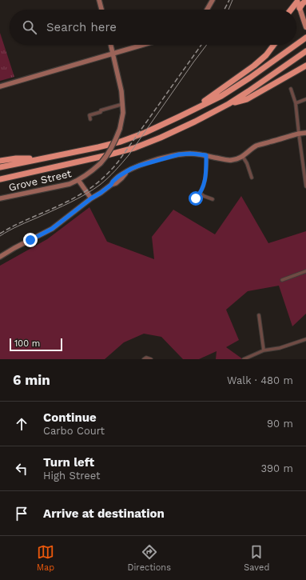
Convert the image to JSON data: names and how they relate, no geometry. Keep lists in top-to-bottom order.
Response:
{
  "streets": {
    "main road": ["Grove Street"]
  },
  "scale_bar": "100 m",
  "page": {
    "search": "Search here",
    "scale": "100 m",
    "heading": ["6 min", "Walk · 480 m"],
    "list": [
      ["Continue", "Carbo Court", "90 m"],
      ["Turn left", "High Street", "390 m"],
      "Arrive at destination"
    ],
    "nav": ["Map", "Directions", "Saved"]
  }
}
